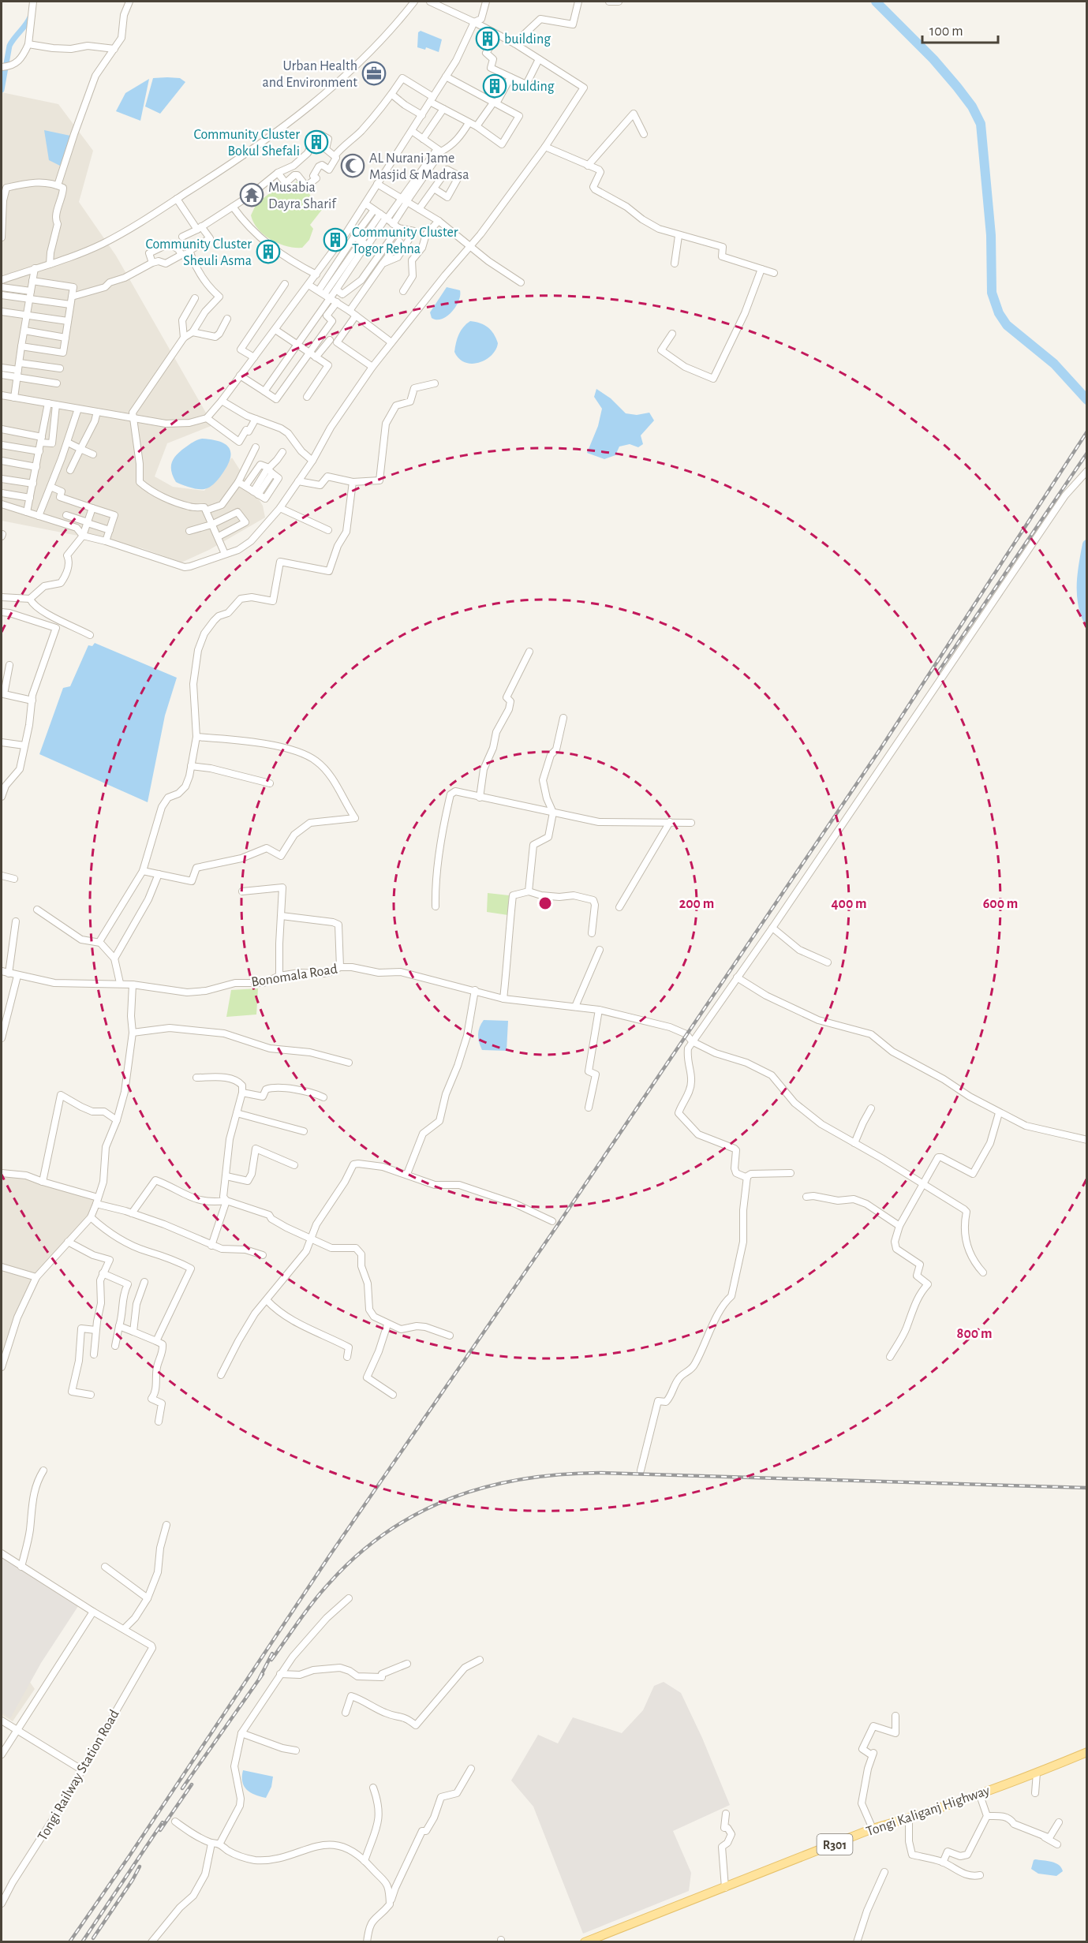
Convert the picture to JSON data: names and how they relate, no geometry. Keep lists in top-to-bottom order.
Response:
{
  "streets": {
    "main road": ["Tongi Kaliganj Highway", "R301"],
    "street": ["Bonomala Road", "Tongi Railway Station Road"]
  },
  "places": {
    "building": [
      "building",
      "bulding",
      "Community Cluster Bokul Shefali",
      "Community Cluster Togor Rehna",
      "Community Cluster Sheuli Asma"
    ],
    "office": ["Urban Health and Environment"],
    "mosque": ["AL Nurani Jame Masjid & Madrasa"],
    "temple": ["Musabia Dayra Sharif"]
  },
  "scale_bar": "100 m",
  "rings": [
    "200 m",
    "400 m",
    "600 m",
    "800 m"
  ]
}
